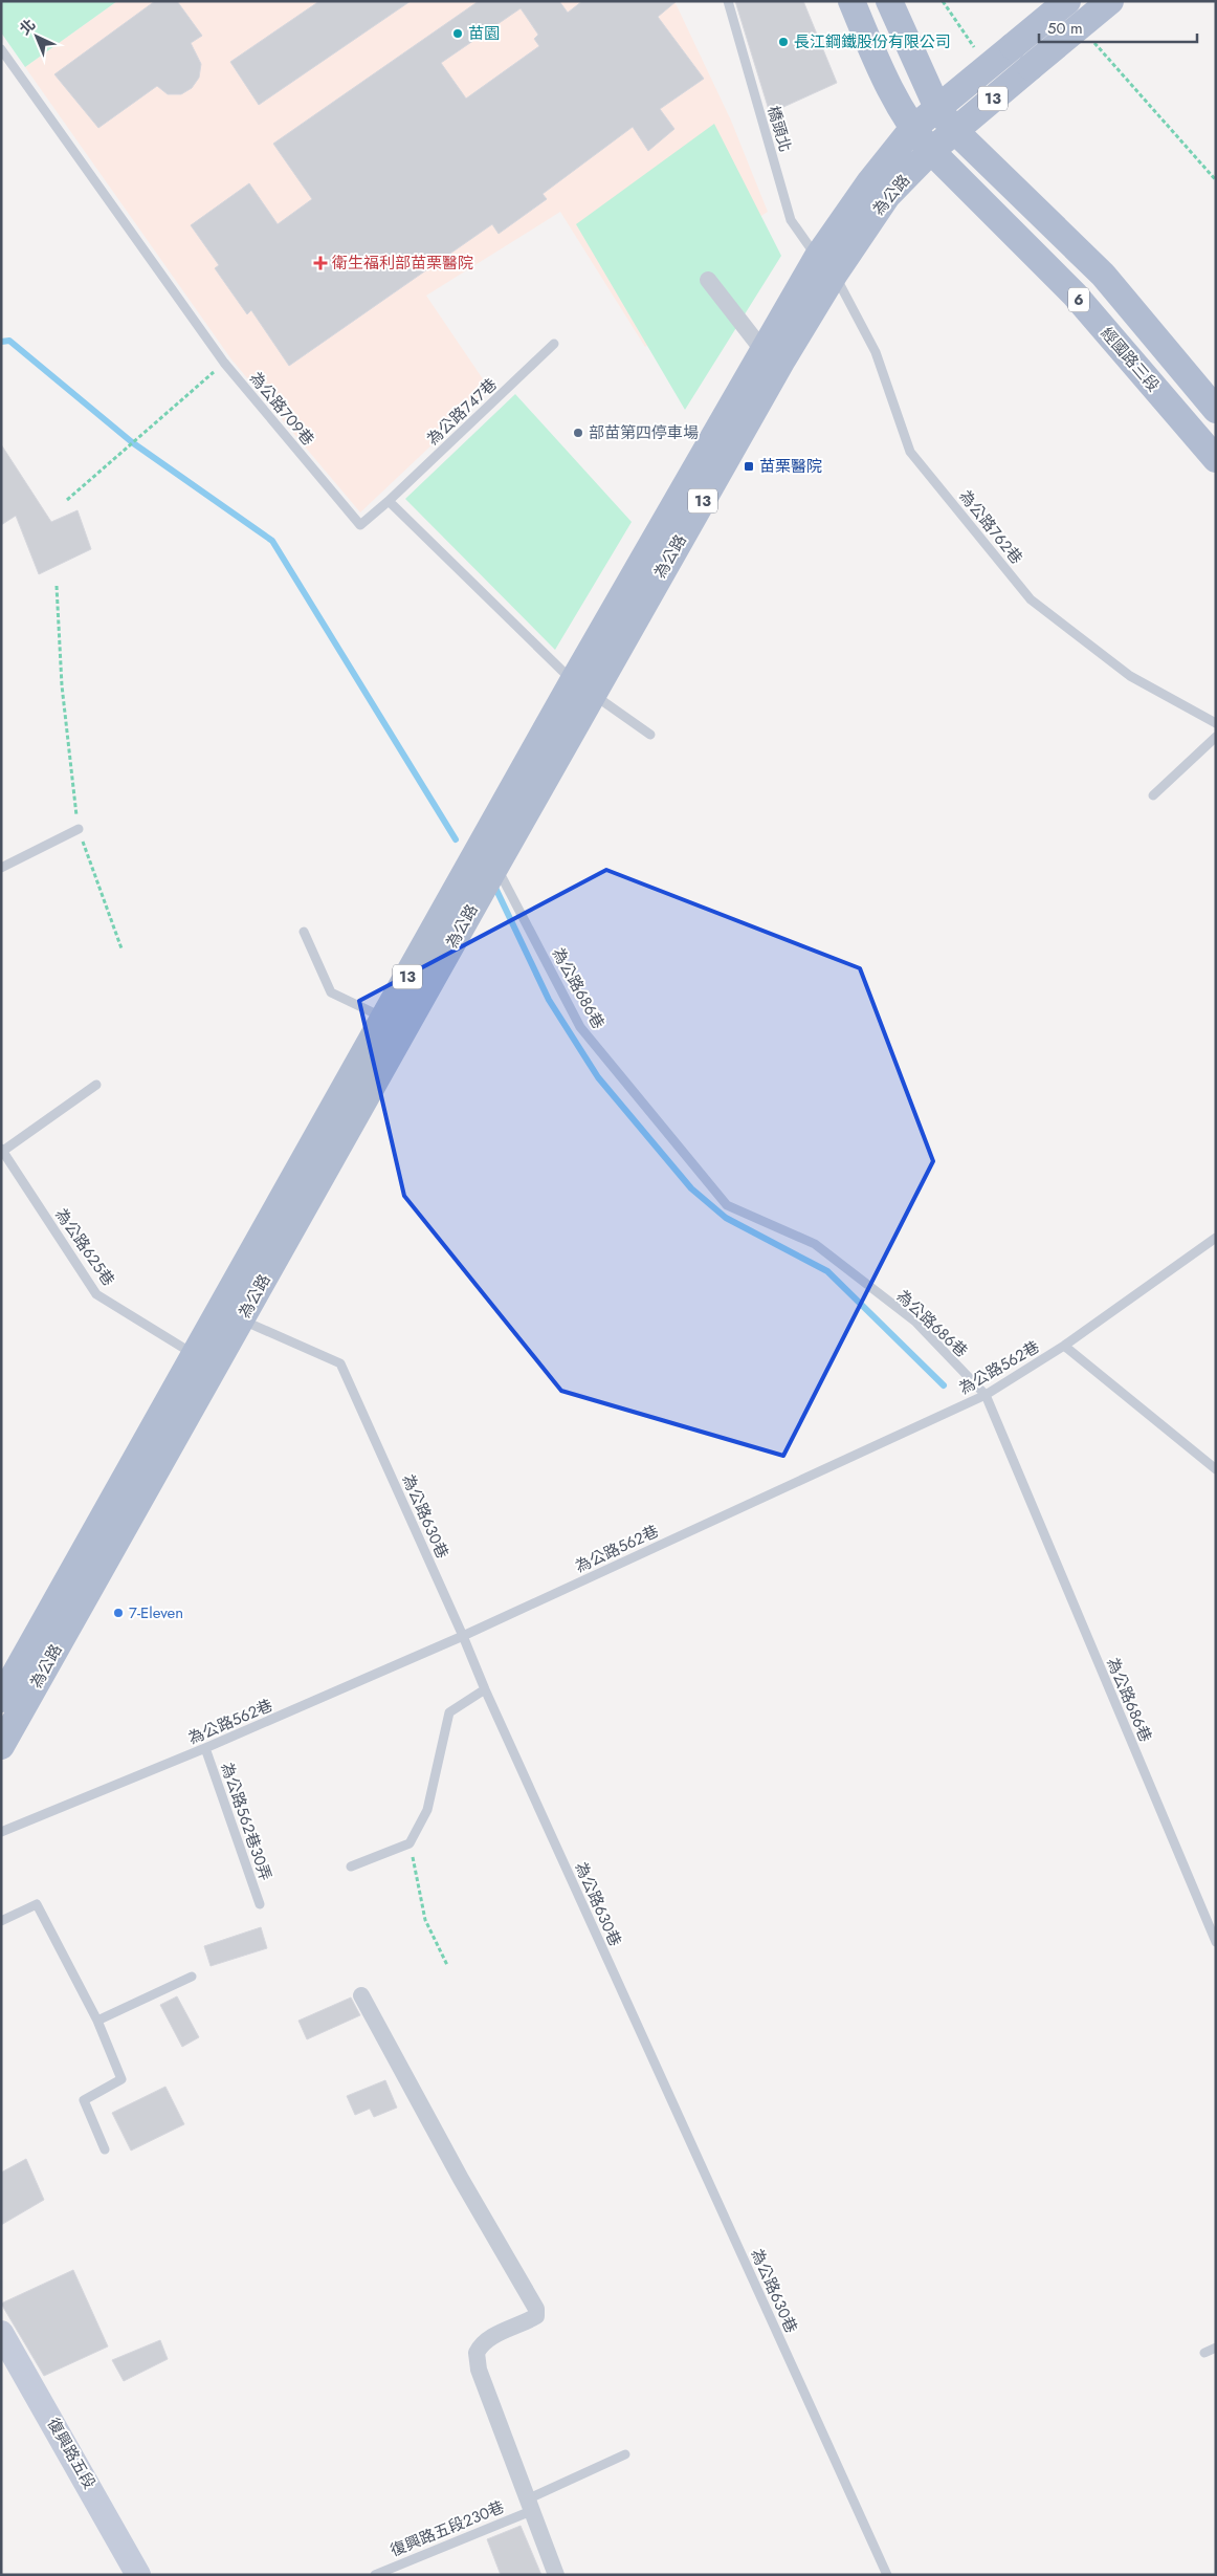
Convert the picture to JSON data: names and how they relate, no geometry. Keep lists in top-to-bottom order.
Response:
{
  "streets": {
    "main road": [
      "13",
      "為公路",
      "6",
      "經國路三段"
    ],
    "street": ["復興路五段"],
    "lane": [
      "橋頭北",
      "為公路709巷",
      "為公路747巷",
      "為公路762巷",
      "為公路686巷",
      "為公路625巷",
      "為公路562巷",
      "為公路630巷",
      "為公路562巷30弄",
      "復興路五段230巷"
    ]
  },
  "crossings": [
    ["13", "為公路"],
    ["13", "6"],
    ["13", "經國路三段"],
    ["橋頭北", "為公路"],
    ["橋頭北", "為公路762巷"],
    ["為公路", "6"],
    ["為公路", "經國路三段"],
    ["為公路", "為公路762巷"],
    ["為公路", "為公路686巷"],
    ["為公路", "為公路625巷"],
    ["為公路", "為公路630巷"],
    ["6", "經國路三段"],
    ["為公路709巷", "為公路747巷"],
    ["為公路686巷", "為公路562巷"],
    ["為公路562巷", "為公路630巷"],
    ["為公路562巷", "為公路562巷30弄"]
  ],
  "places": {
    "other": [
      "苗園",
      "長江鋼鐵股份有限公司",
      "部苗第四停車場",
      "7-Eleven"
    ],
    "health": ["衛生福利部苗栗醫院"],
    "transit": ["苗栗醫院"]
  },
  "scale_bar": "50 m",
  "north": "top left"
}
